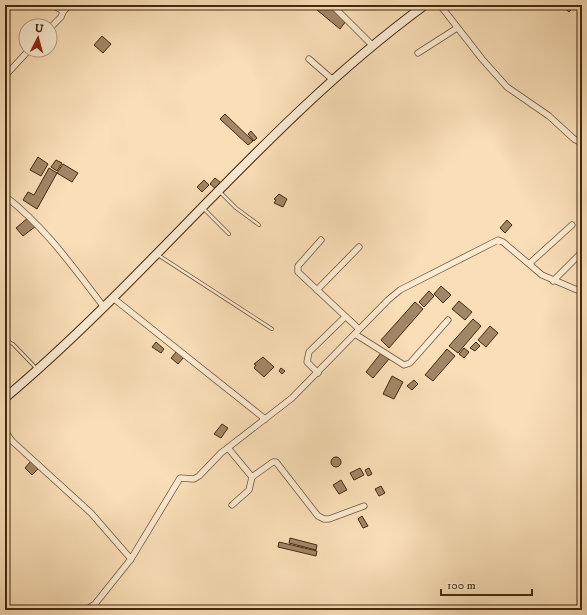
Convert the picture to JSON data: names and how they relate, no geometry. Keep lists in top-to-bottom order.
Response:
{
  "scale_bar": "100 m",
  "north": "top"
}
